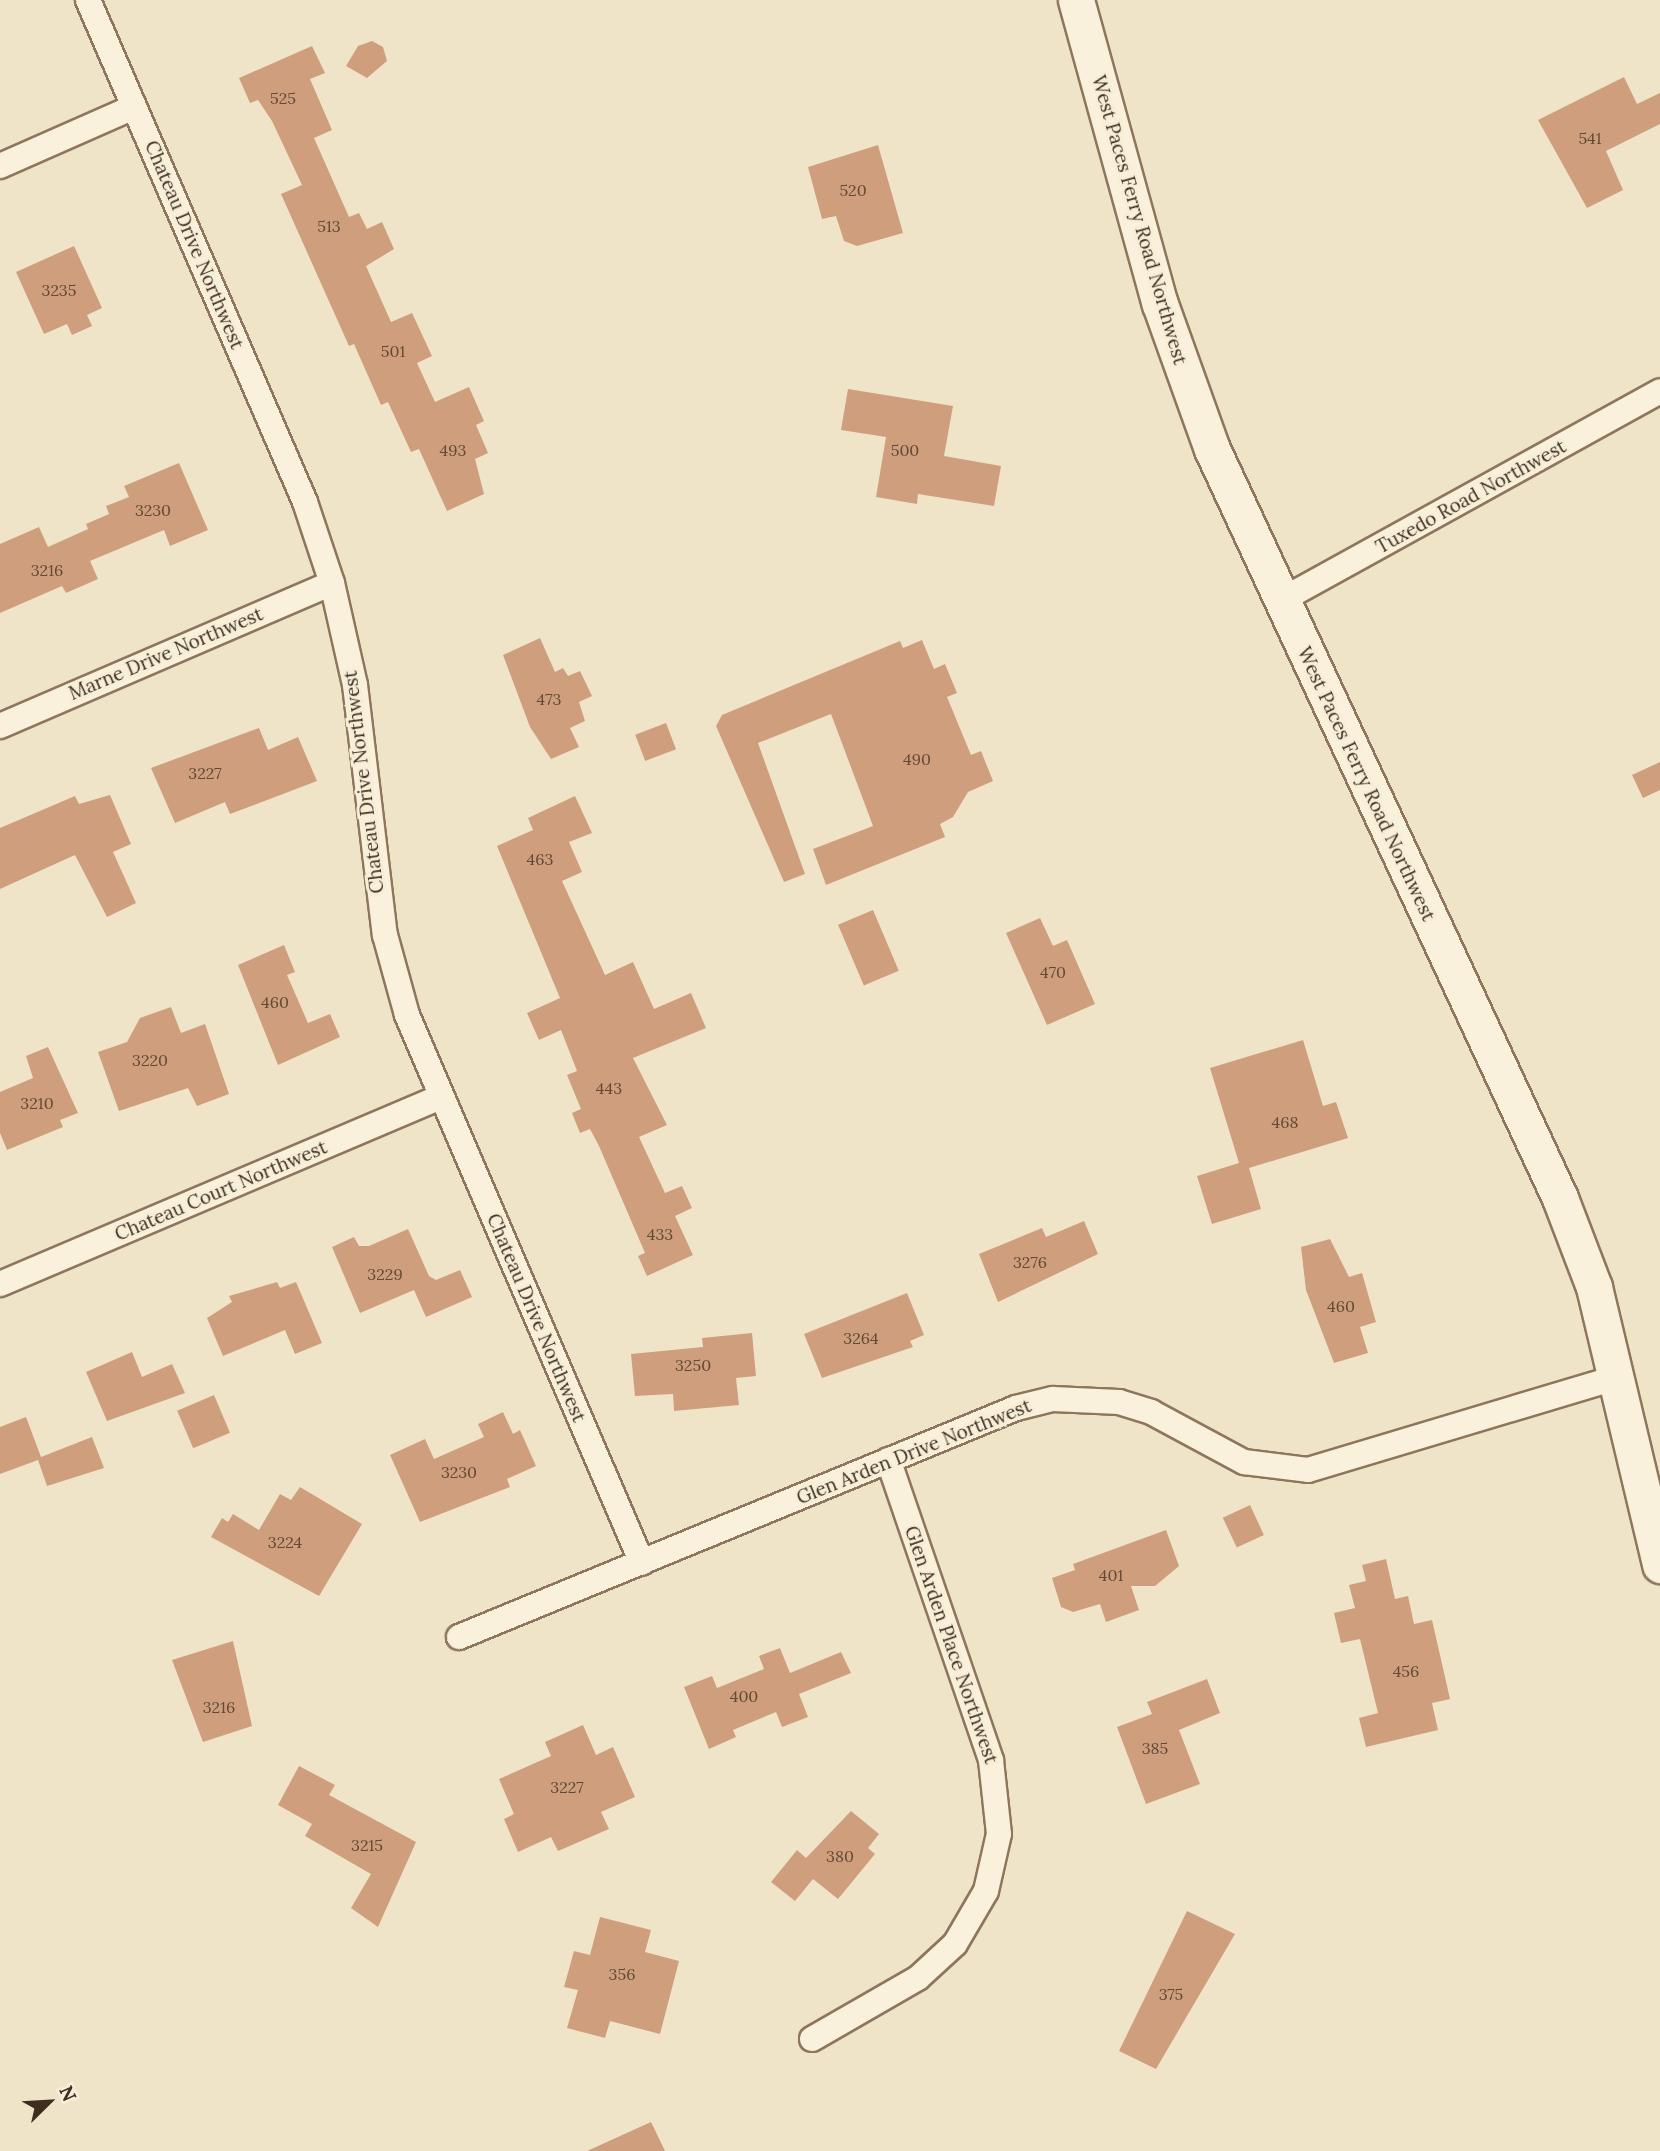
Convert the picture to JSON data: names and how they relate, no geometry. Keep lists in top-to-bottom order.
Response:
{
  "streets": {
    "main road": ["West Paces Ferry Road Northwest"],
    "street": [
      "Chateau Drive Northwest",
      "Tuxedo Road Northwest",
      "Marne Drive Northwest",
      "Chateau Court Northwest",
      "Glen Arden Drive Northwest",
      "Glen Arden Place Northwest"
    ]
  },
  "crossings": [
    ["West Paces Ferry Road Northwest", "Tuxedo Road Northwest"],
    ["West Paces Ferry Road Northwest", "Glen Arden Drive Northwest"],
    ["Chateau Drive Northwest", "Marne Drive Northwest"],
    ["Chateau Drive Northwest", "Chateau Court Northwest"],
    ["Chateau Drive Northwest", "Glen Arden Drive Northwest"],
    ["Glen Arden Drive Northwest", "Glen Arden Place Northwest"]
  ],
  "house_numbers": [
    "525",
    "541",
    "520",
    "513",
    "3235",
    "501",
    "493",
    "500",
    "3230",
    "3216",
    "473",
    "490",
    "3227",
    "463",
    "470",
    "460",
    "3220",
    "443",
    "3210",
    "468",
    "433",
    "3276",
    "3229",
    "460",
    "3264",
    "3250",
    "3230",
    "3224",
    "401",
    "456",
    "400",
    "3216",
    "385",
    "3227",
    "3215",
    "380",
    "356",
    "375"
  ],
  "north": "top right"
}
